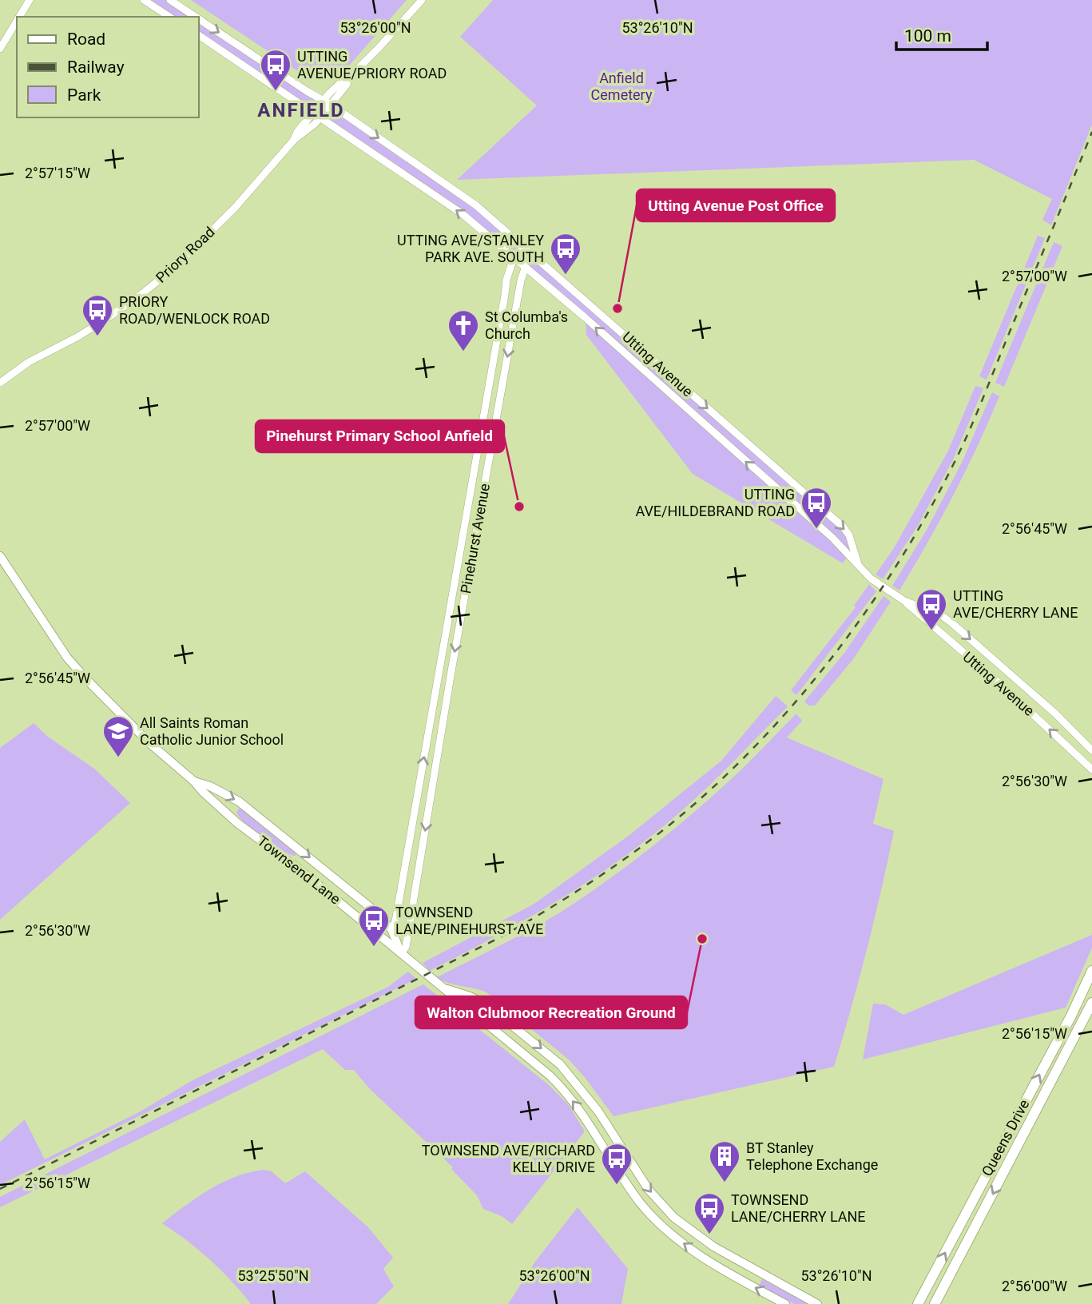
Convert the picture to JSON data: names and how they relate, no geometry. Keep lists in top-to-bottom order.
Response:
{
  "streets": {
    "highway": ["Queens Drive"],
    "main road": ["Townsend Lane"],
    "street": ["Priory Road", "Utting Avenue", "Pinehurst Avenue"]
  },
  "crossings": [
    ["Priory Road", "Utting Avenue"],
    ["Utting Avenue", "Pinehurst Avenue"],
    ["Pinehurst Avenue", "Townsend Lane"]
  ],
  "districts": ["ANFIELD"],
  "parks": ["Anfield Cemetery"],
  "places": {
    "bus stop": [
      "UTTING AVENUE/PRIORY ROAD",
      "UTTING AVE/STANLEY PARK AVE. SOUTH",
      "PRIORY ROAD/WENLOCK ROAD",
      "UTTING AVE/HILDEBRAND ROAD",
      "UTTING AVE/CHERRY LANE",
      "TOWNSEND LANE/PINEHURST AVE",
      "TOWNSEND AVE/RICHARD KELLY DRIVE",
      "TOWNSEND LANE/CHERRY LANE"
    ],
    "other": ["Utting Avenue Post Office", "Pinehurst Primary School Anfield", "Walton Clubmoor Recreation Ground"],
    "church": ["St Columba's Church"],
    "school or university": ["All Saints Roman Catholic Junior School"],
    "building": ["BT Stanley Telephone Exchange"]
  },
  "legend": ["Road", "Railway", "Park"],
  "scale_bar": "100 m",
  "coordinates": [
    "53°26'00\"N",
    "53°26'10\"N",
    "2°57'15\"W",
    "2°57'00\"W",
    "2°56'45\"W",
    "2°56'30\"W",
    "2°56'15\"W",
    "53°25'50\"N",
    "2°56'00\"W"
  ]
}
